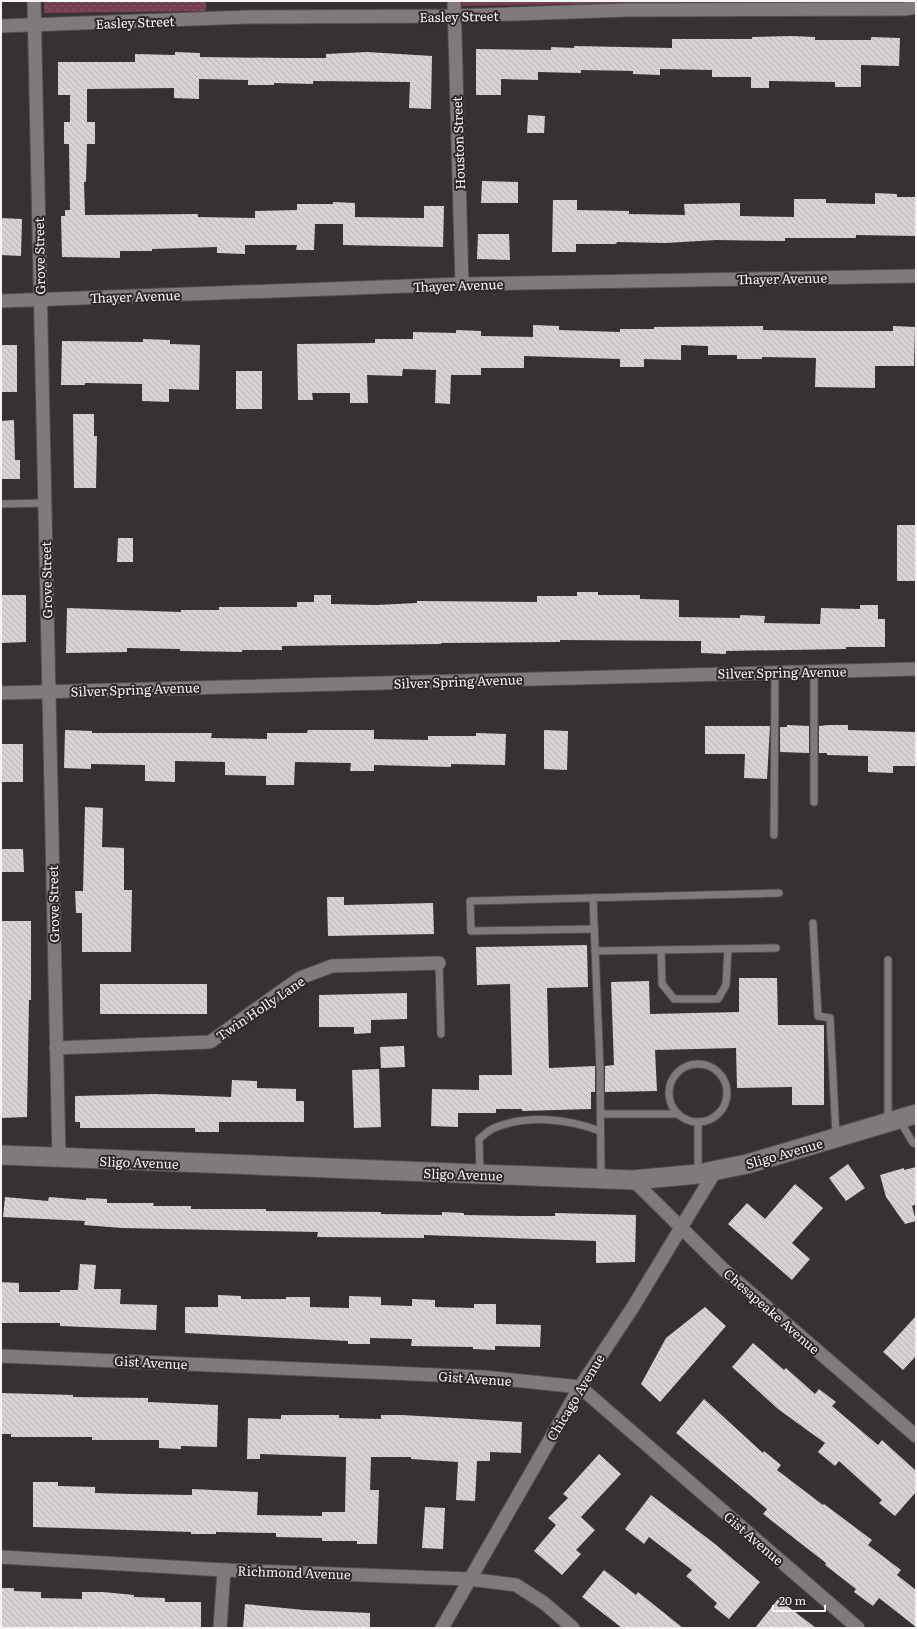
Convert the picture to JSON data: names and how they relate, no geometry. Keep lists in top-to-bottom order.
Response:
{
  "streets": {
    "street": [
      "Easley Street",
      "Houston Street",
      "Grove Street",
      "Thayer Avenue",
      "Silver Spring Avenue",
      "Twin Holly Lane",
      "Sligo Avenue",
      "Chesapeake Avenue",
      "Gist Avenue",
      "Chicago Avenue",
      "Richmond Avenue"
    ]
  },
  "crossings": [
    ["Easley Street", "Houston Street"],
    ["Easley Street", "Grove Street"],
    ["Houston Street", "Thayer Avenue"],
    ["Grove Street", "Thayer Avenue"],
    ["Grove Street", "Silver Spring Avenue"],
    ["Grove Street", "Twin Holly Lane"],
    ["Grove Street", "Sligo Avenue"],
    ["Sligo Avenue", "Chesapeake Avenue"],
    ["Sligo Avenue", "Chicago Avenue"],
    ["Chesapeake Avenue", "Chicago Avenue"],
    ["Gist Avenue", "Chicago Avenue"],
    ["Chicago Avenue", "Richmond Avenue"]
  ],
  "scale_bar": "20 m"
}
